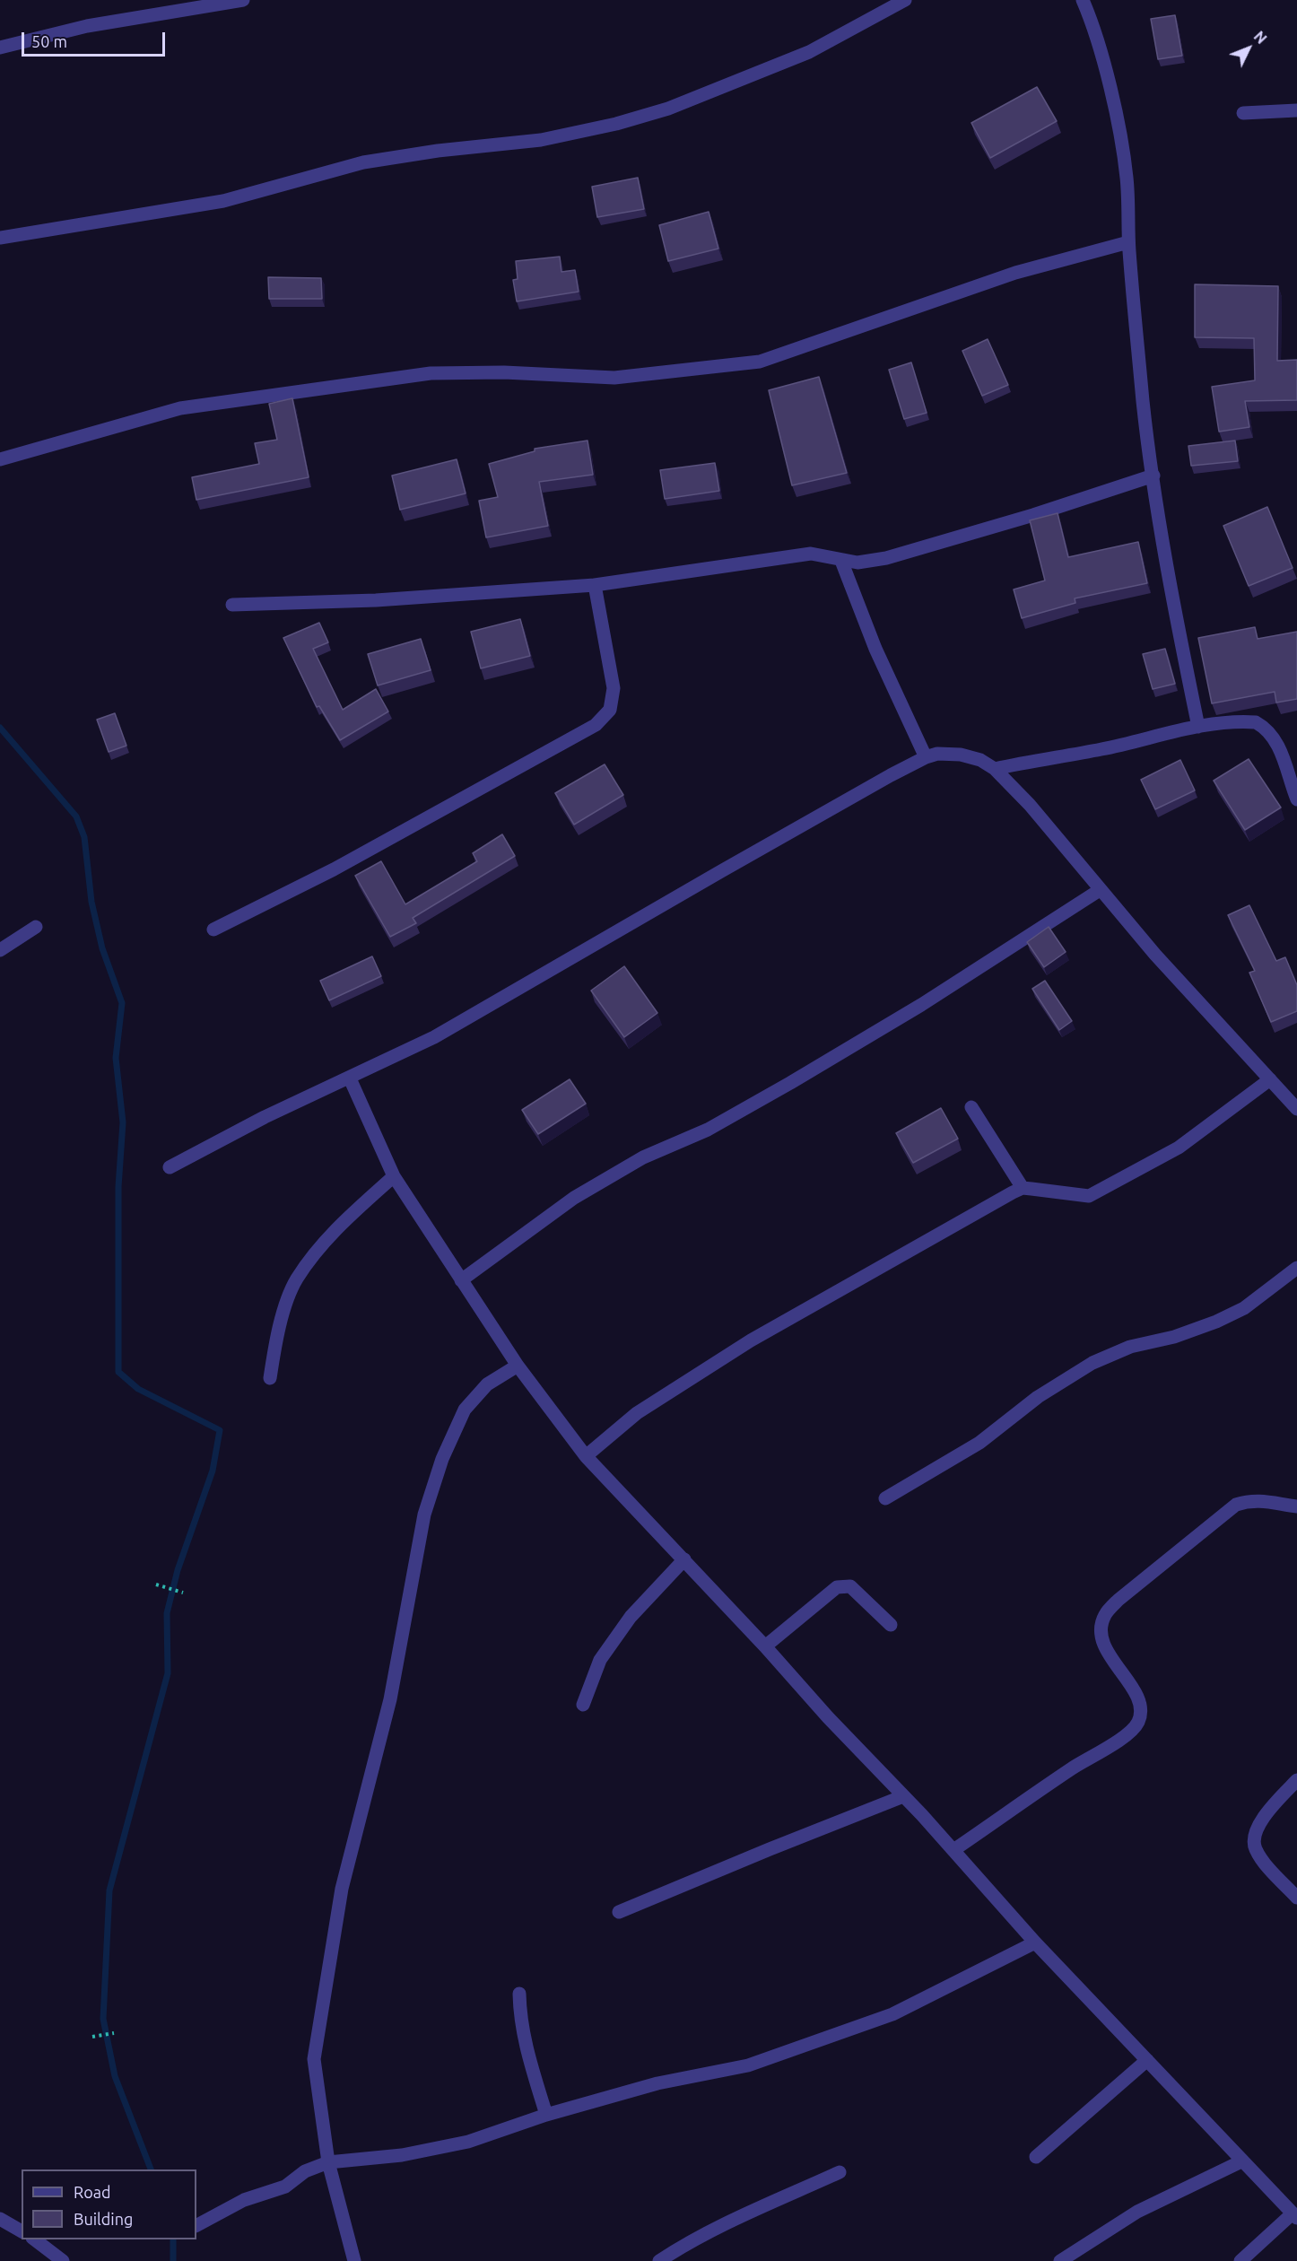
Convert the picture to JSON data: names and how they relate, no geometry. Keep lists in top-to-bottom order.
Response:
{
  "legend": ["Road", "Building"],
  "scale_bar": "50 m",
  "north": "top right"
}
